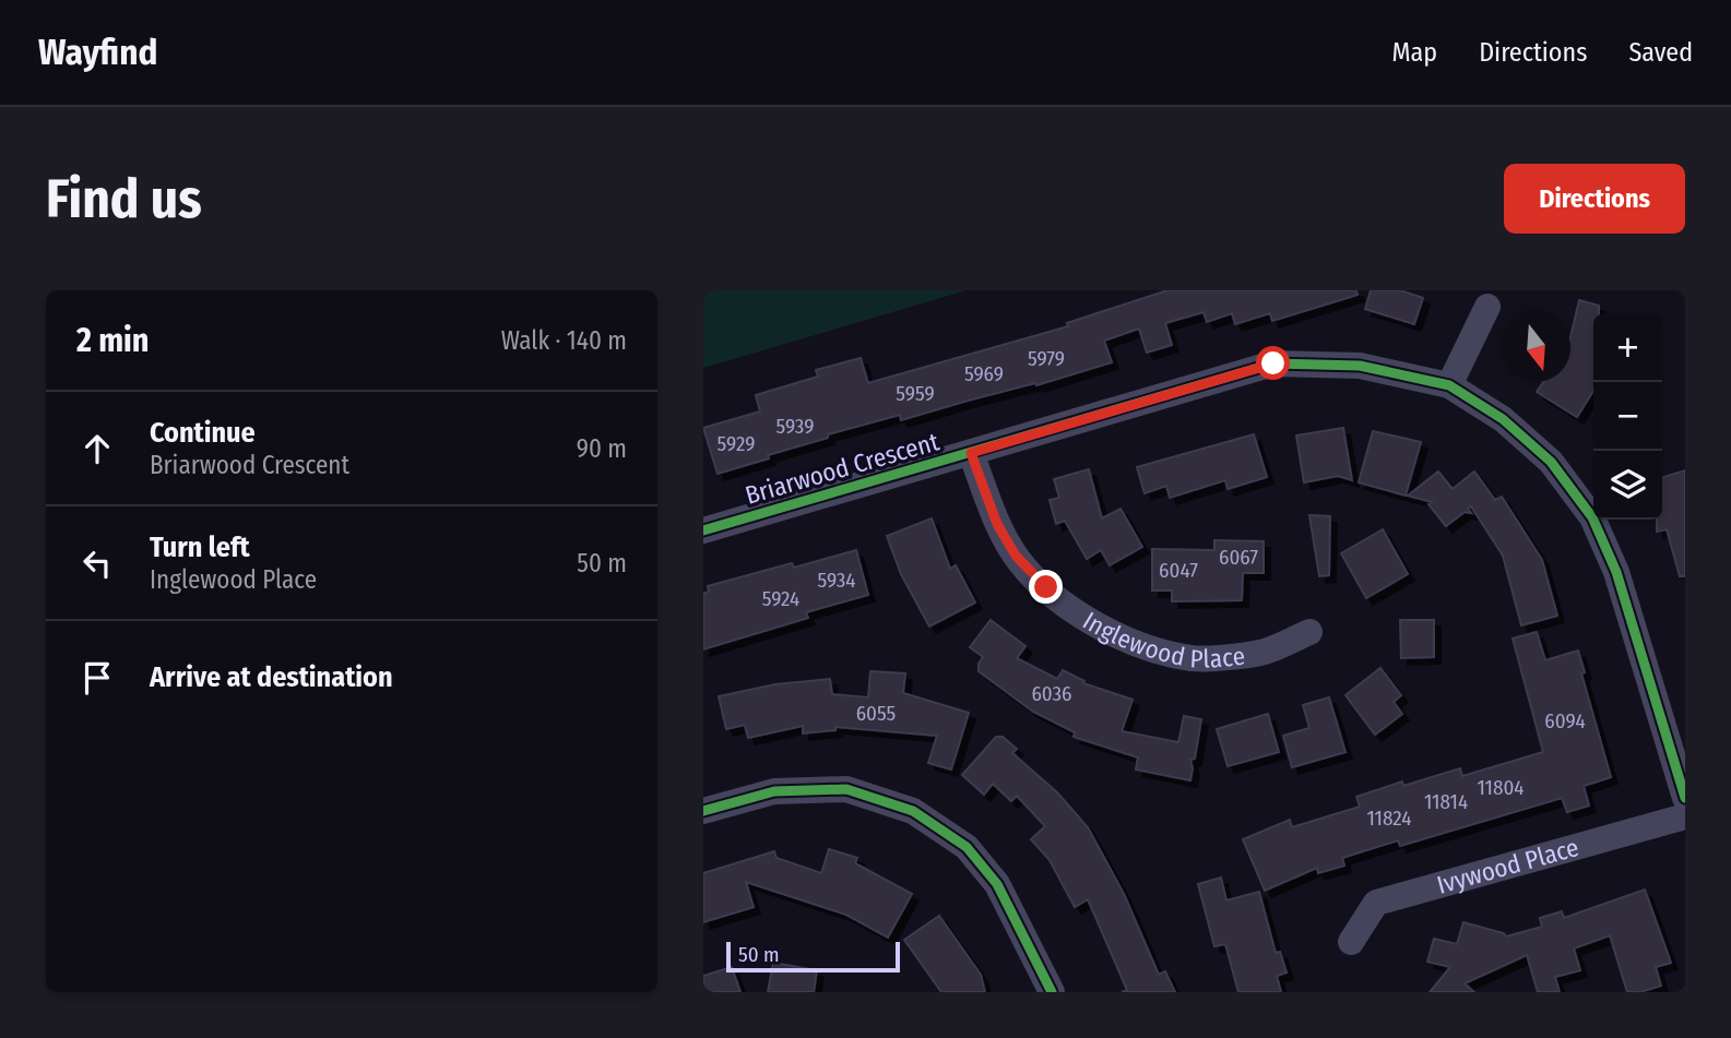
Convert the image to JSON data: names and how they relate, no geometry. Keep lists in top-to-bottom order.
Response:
{
  "streets": {
    "street": ["Briarwood Crescent", "Inglewood Place", "Ivywood Place"]
  },
  "crossings": [
    ["Briarwood Crescent", "Inglewood Place"]
  ],
  "house_numbers": [
    "5979",
    "5969",
    "5959",
    "5939",
    "5929",
    "6067",
    "6047",
    "5934",
    "5924",
    "6036",
    "6055",
    "6094",
    "11804",
    "11814",
    "11824"
  ],
  "scale_bar": "50 m",
  "north": "bottom",
  "page": {
    "header": "Wayfind",
    "nav": ["Map", "Directions", "Saved"],
    "buttons": "Directions",
    "title": "Find us",
    "heading": ["2 min", "Walk · 140 m"],
    "map_buttons": ["+", "−"],
    "list": [
      ["Continue", "Briarwood Crescent", "90 m"],
      ["Turn left", "Inglewood Place", "50 m"],
      "Arrive at destination"
    ],
    "scale": "50 m"
  }
}
